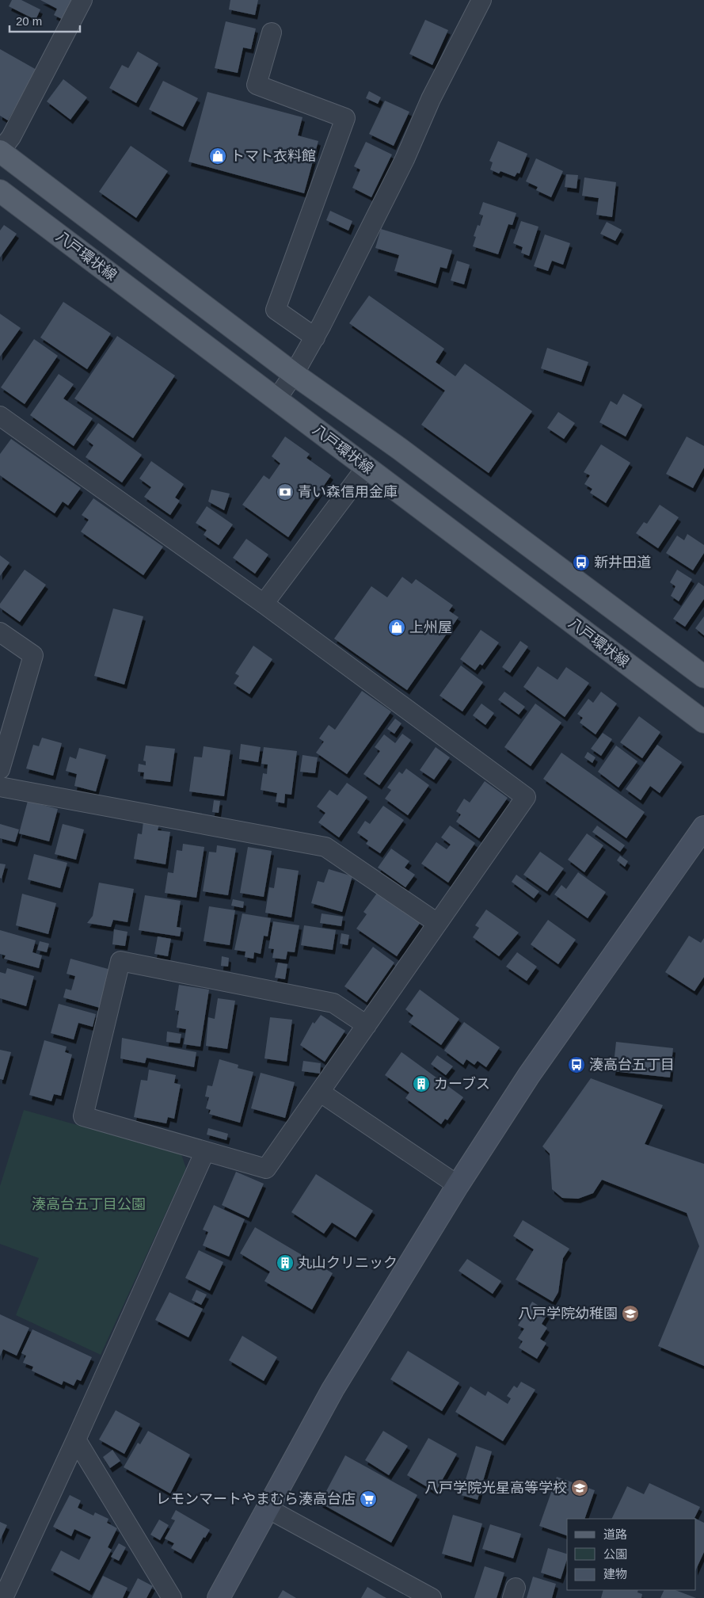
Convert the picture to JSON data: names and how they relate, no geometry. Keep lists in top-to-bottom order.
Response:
{
  "streets": {
    "main road": ["八戸環状線"]
  },
  "parks": ["湊高台五丁目公園"],
  "places": {
    "shop": ["トマト衣料館", "上州屋"],
    "bank": ["青い森信用金庫"],
    "bus stop": ["新井田道", "湊高台五丁目"],
    "building": ["カーブス", "丸山クリニック"],
    "school or university": ["八戸学院幼稚園", "八戸学院光星高等学校"],
    "supermarket": ["レモンマートやまむら湊高台店"]
  },
  "legend": ["道路", "公園", "建物"],
  "scale_bar": "20 m"
}
